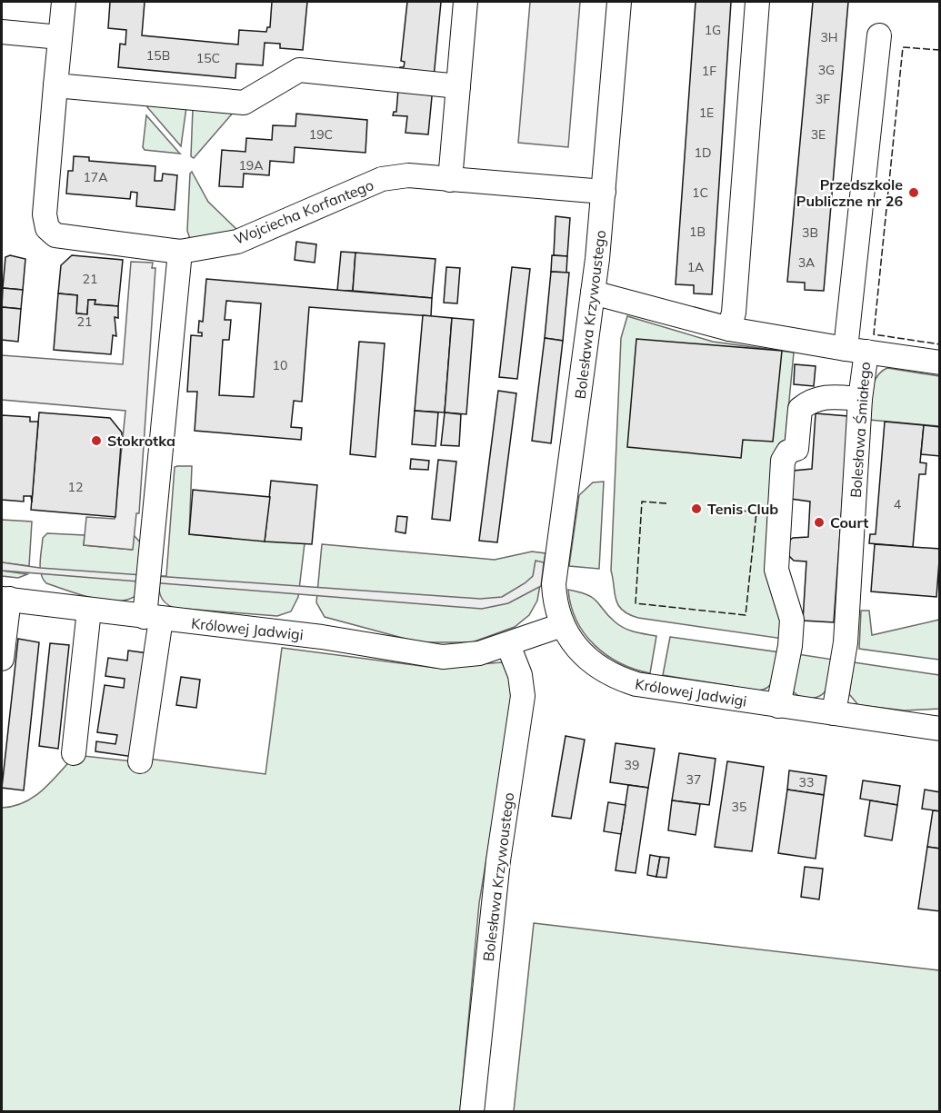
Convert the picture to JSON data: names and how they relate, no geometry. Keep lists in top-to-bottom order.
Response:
{
  "streets": {
    "street": [
      "Wojciecha Korfantego",
      "Bolesława Krzywoustego",
      "Bolesława Śmiałego",
      "Królowej Jadwigi"
    ]
  },
  "crossings": [
    ["Wojciecha Korfantego", "Bolesława Krzywoustego"],
    ["Bolesława Krzywoustego", "Królowej Jadwigi"],
    ["Bolesława Śmiałego", "Królowej Jadwigi"]
  ],
  "places": [
    "Przedszkole Publiczne nr 26",
    "Stokrotka",
    "Tenis Club",
    "Court"
  ],
  "house_numbers": [
    "1G",
    "3H",
    "15B",
    "15C",
    "3G",
    "1F",
    "3F",
    "1E",
    "19C",
    "3E",
    "1D",
    "19A",
    "17A",
    "1C",
    "1B",
    "3B",
    "3A",
    "1A",
    "21",
    "21",
    "10",
    "12",
    "4",
    "39",
    "37",
    "33",
    "35"
  ]
}
